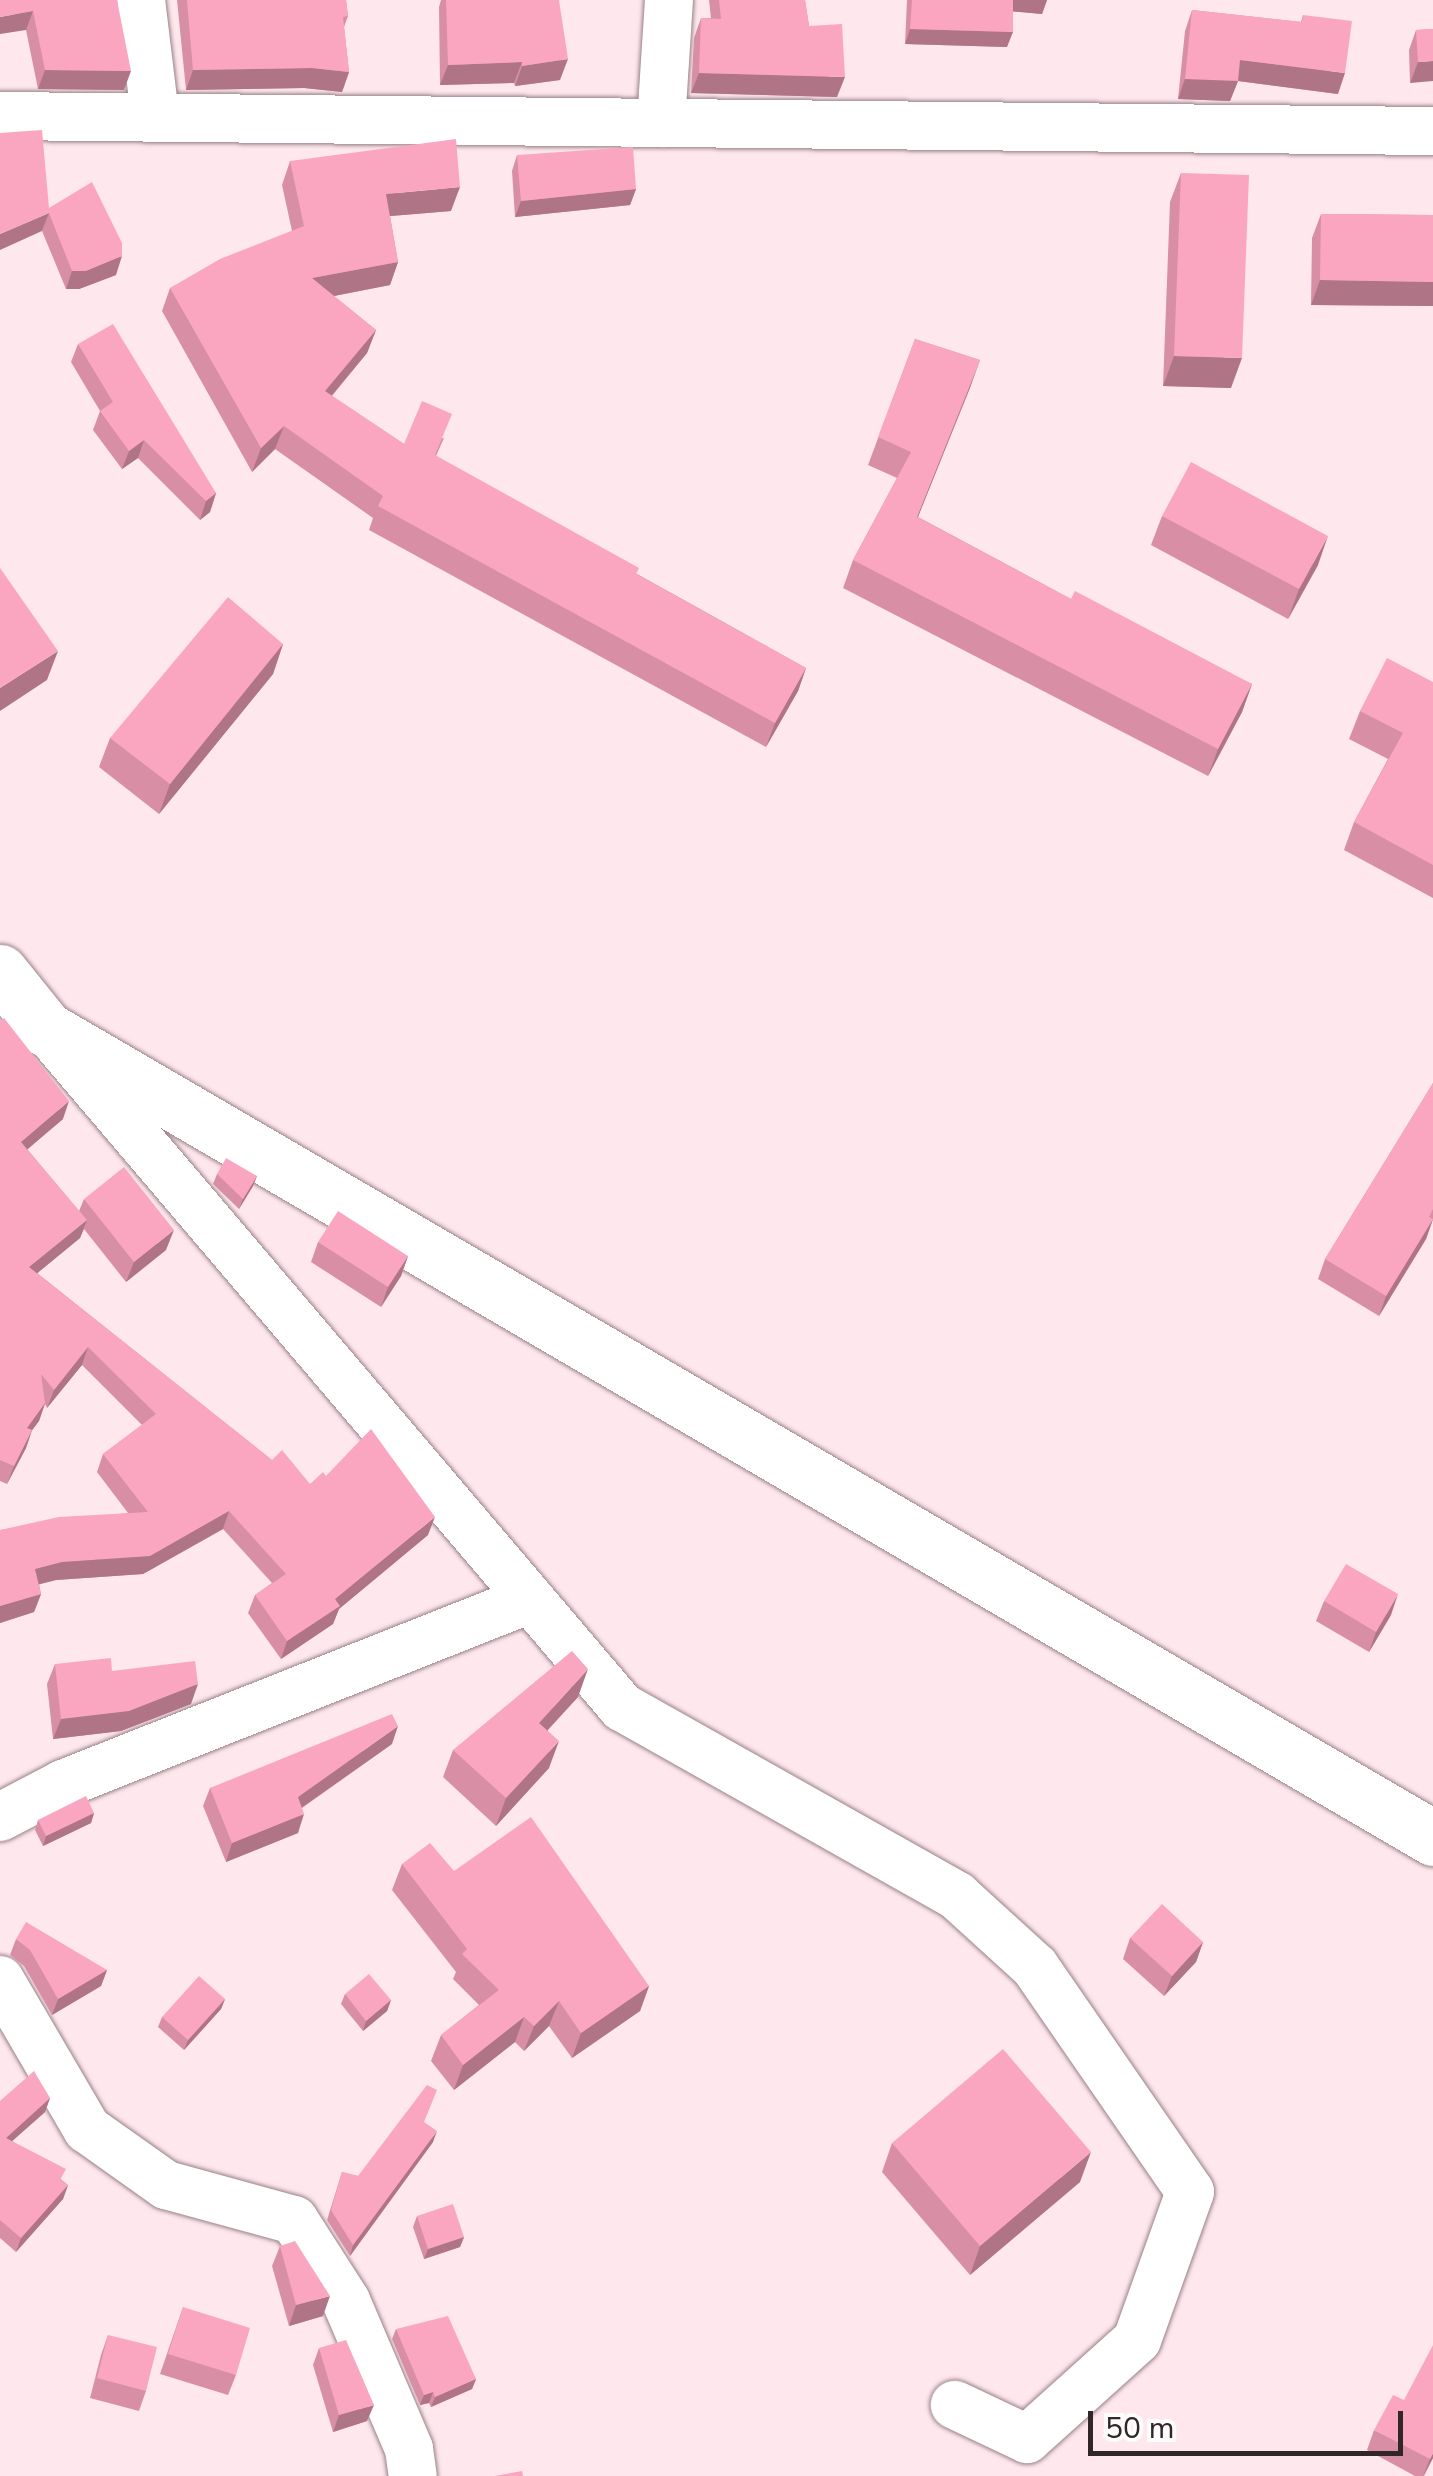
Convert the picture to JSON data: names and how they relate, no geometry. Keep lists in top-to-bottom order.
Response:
{
  "scale_bar": "50 m"
}
